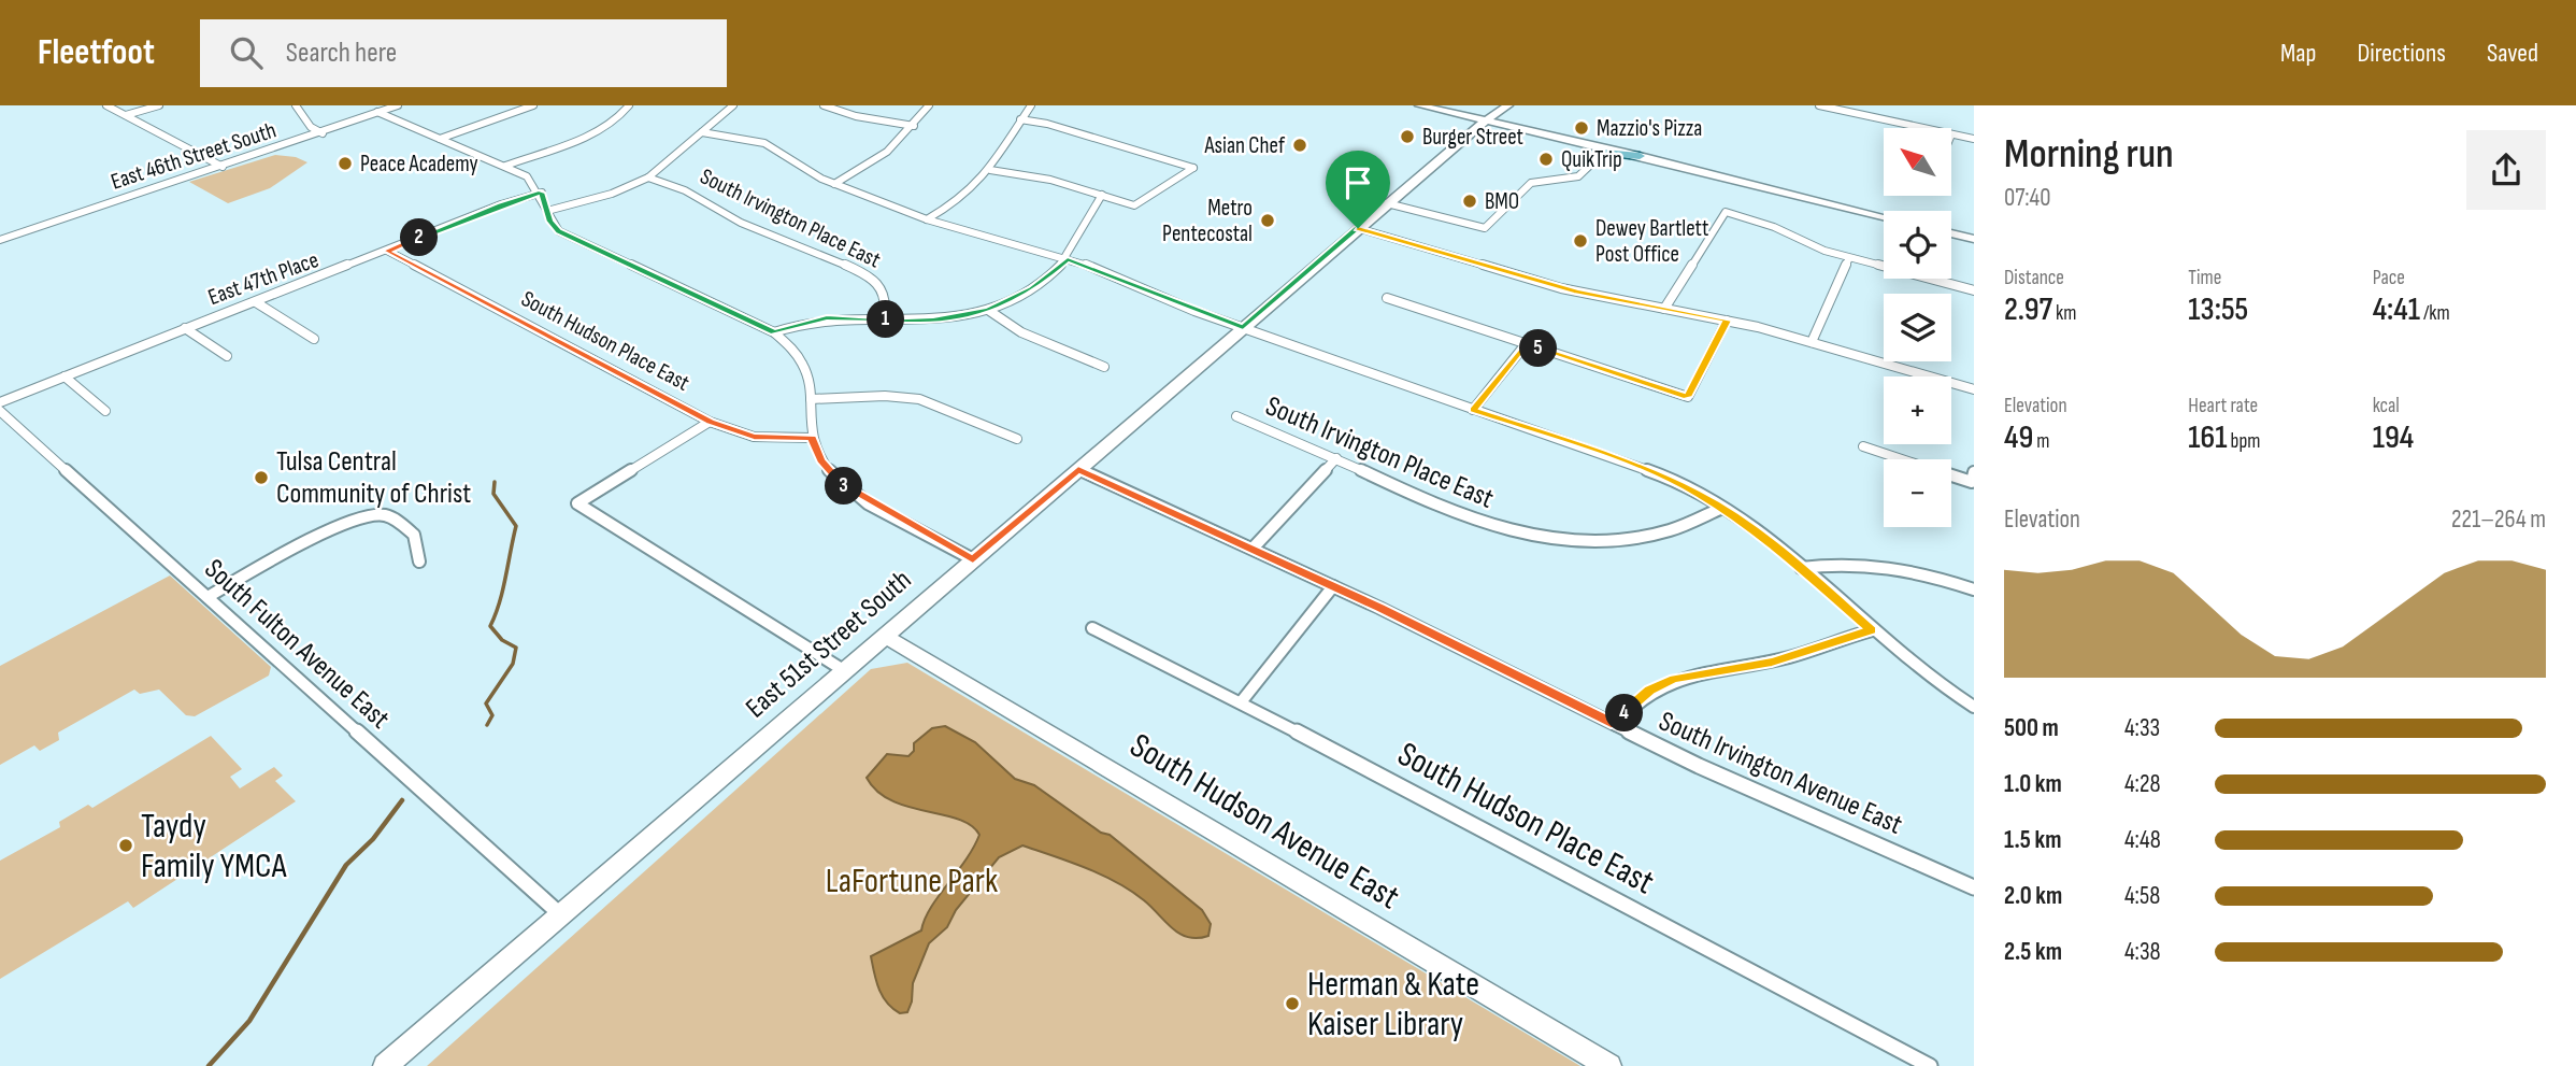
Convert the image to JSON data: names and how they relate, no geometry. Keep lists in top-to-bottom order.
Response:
{
  "streets": {
    "main road": ["East 51st Street South", "South Hudson Avenue East"],
    "street": [
      "East 46th Street South",
      "South Irvington Place East",
      "East 47th Place",
      "South Hudson Place East",
      "South Fulton Avenue East",
      "South Irvington Avenue East"
    ]
  },
  "crossings": [
    ["East 47th Place", "South Hudson Place East"],
    ["South Fulton Avenue East", "East 51st Street South"],
    ["East 51st Street South", "South Irvington Avenue East"],
    ["East 51st Street South", "South Hudson Avenue East"]
  ],
  "parks": ["LaFortune Park"],
  "places": [
    "Mazzio's Pizza",
    "Burger Street",
    "Asian Chef",
    "QuikTrip",
    "Peace Academy",
    "BMO",
    "Metro Pentecostal",
    "Dewey Bartlett Post Office",
    "Tulsa Central Community of Christ",
    "Taydy Family YMCA",
    "Herman & Kate Kaiser Library"
  ],
  "north": "top left",
  "page": {
    "header": "Fleetfoot",
    "search": "Search here",
    "nav": ["Map", "Directions", "Saved"],
    "heading": ["Morning run", "07:40"],
    "map_buttons": ["+", "−"],
    "pins": [
      "2",
      "1",
      "5",
      "3",
      "4"
    ],
    "stats": [
      ["Distance", "2.97 km"],
      ["Time", "13:55"],
      ["Pace", "4:41 /km"],
      ["Elevation", "49 m"],
      ["Heart rate", "161 bpm"],
      ["kcal", "194"]
    ],
    "chart": ["Elevation", "221–264 m"],
    "list": [
      {
        "name": "500 m",
        "note": "4:33"
      },
      {
        "name": "1.0 km",
        "note": "4:28"
      },
      {
        "name": "1.5 km",
        "note": "4:48"
      },
      {
        "name": "2.0 km",
        "note": "4:58"
      },
      {
        "name": "2.5 km",
        "note": "4:38"
      }
    ]
  }
}
